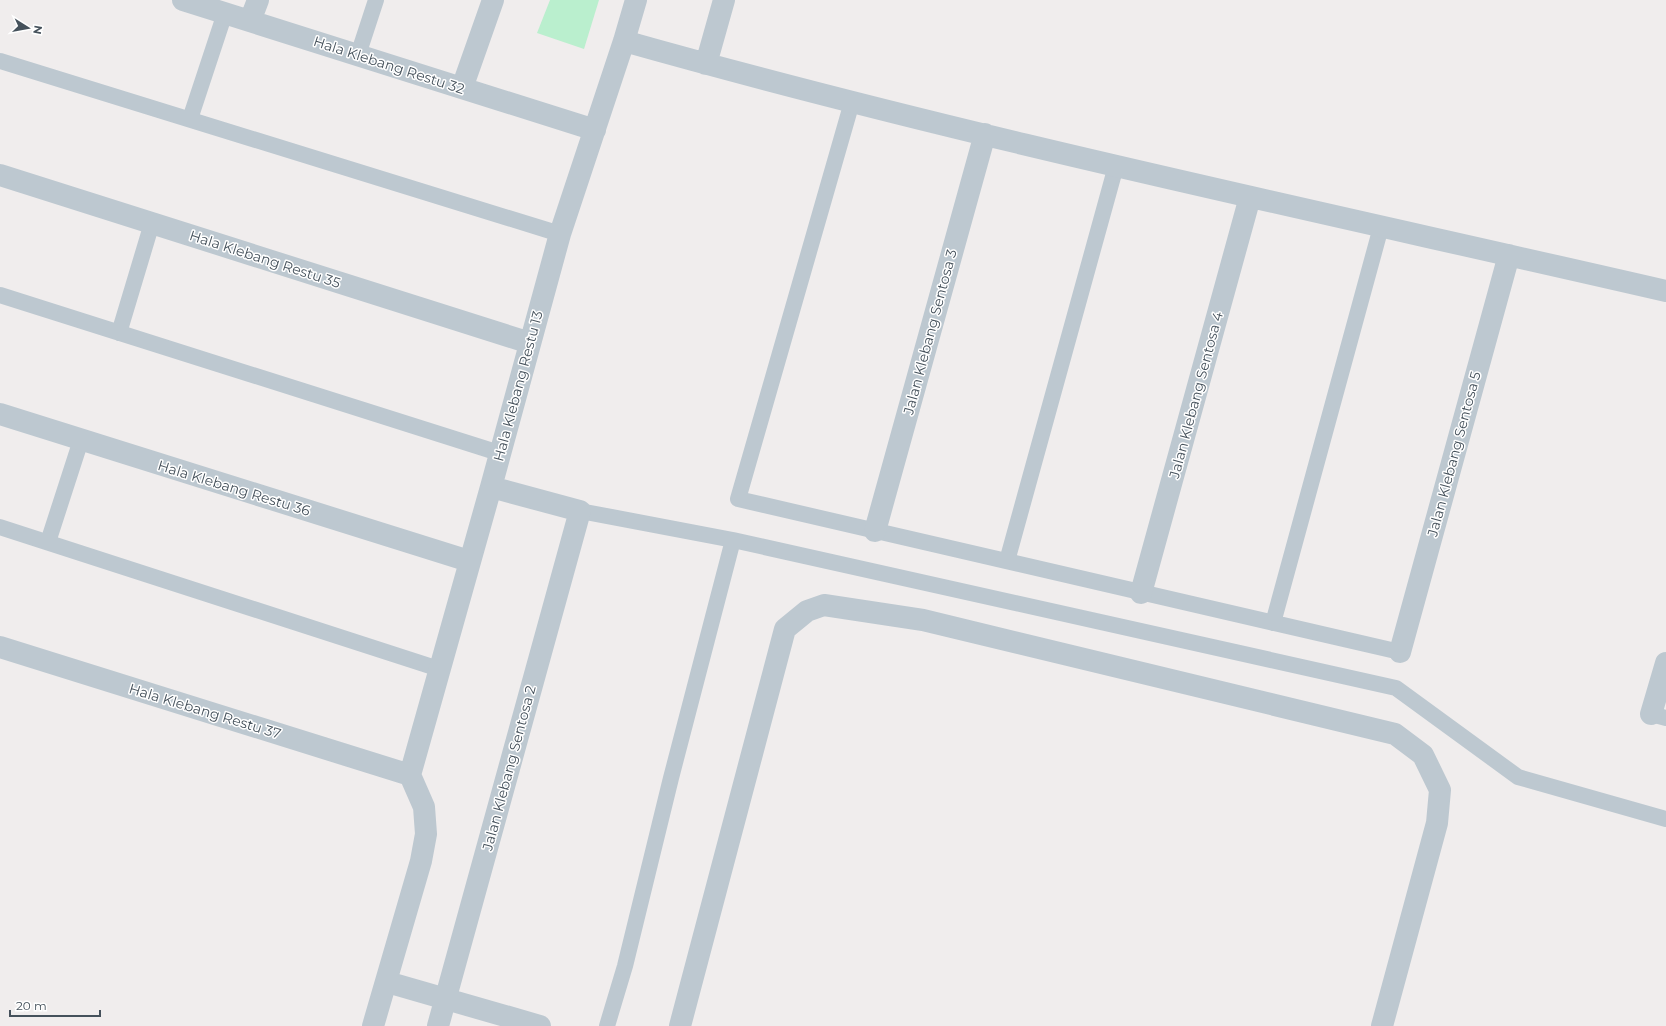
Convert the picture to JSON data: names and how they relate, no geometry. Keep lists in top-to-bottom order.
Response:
{
  "streets": {
    "street": [
      "Hala Klebang Restu 32",
      "Hala Klebang Restu 35",
      "Jalan Klebang Sentosa 3",
      "Hala Klebang Restu 13",
      "Jalan Klebang Sentosa 4",
      "Jalan Klebang Sentosa 5",
      "Hala Klebang Restu 36",
      "Hala Klebang Restu 37",
      "Jalan Klebang Sentosa 2"
    ]
  },
  "crossings": [
    ["Hala Klebang Restu 32", "Hala Klebang Restu 13"],
    ["Hala Klebang Restu 35", "Hala Klebang Restu 13"],
    ["Hala Klebang Restu 13", "Hala Klebang Restu 36"],
    ["Hala Klebang Restu 13", "Hala Klebang Restu 37"]
  ],
  "scale_bar": "20 m",
  "north": "right"
}
